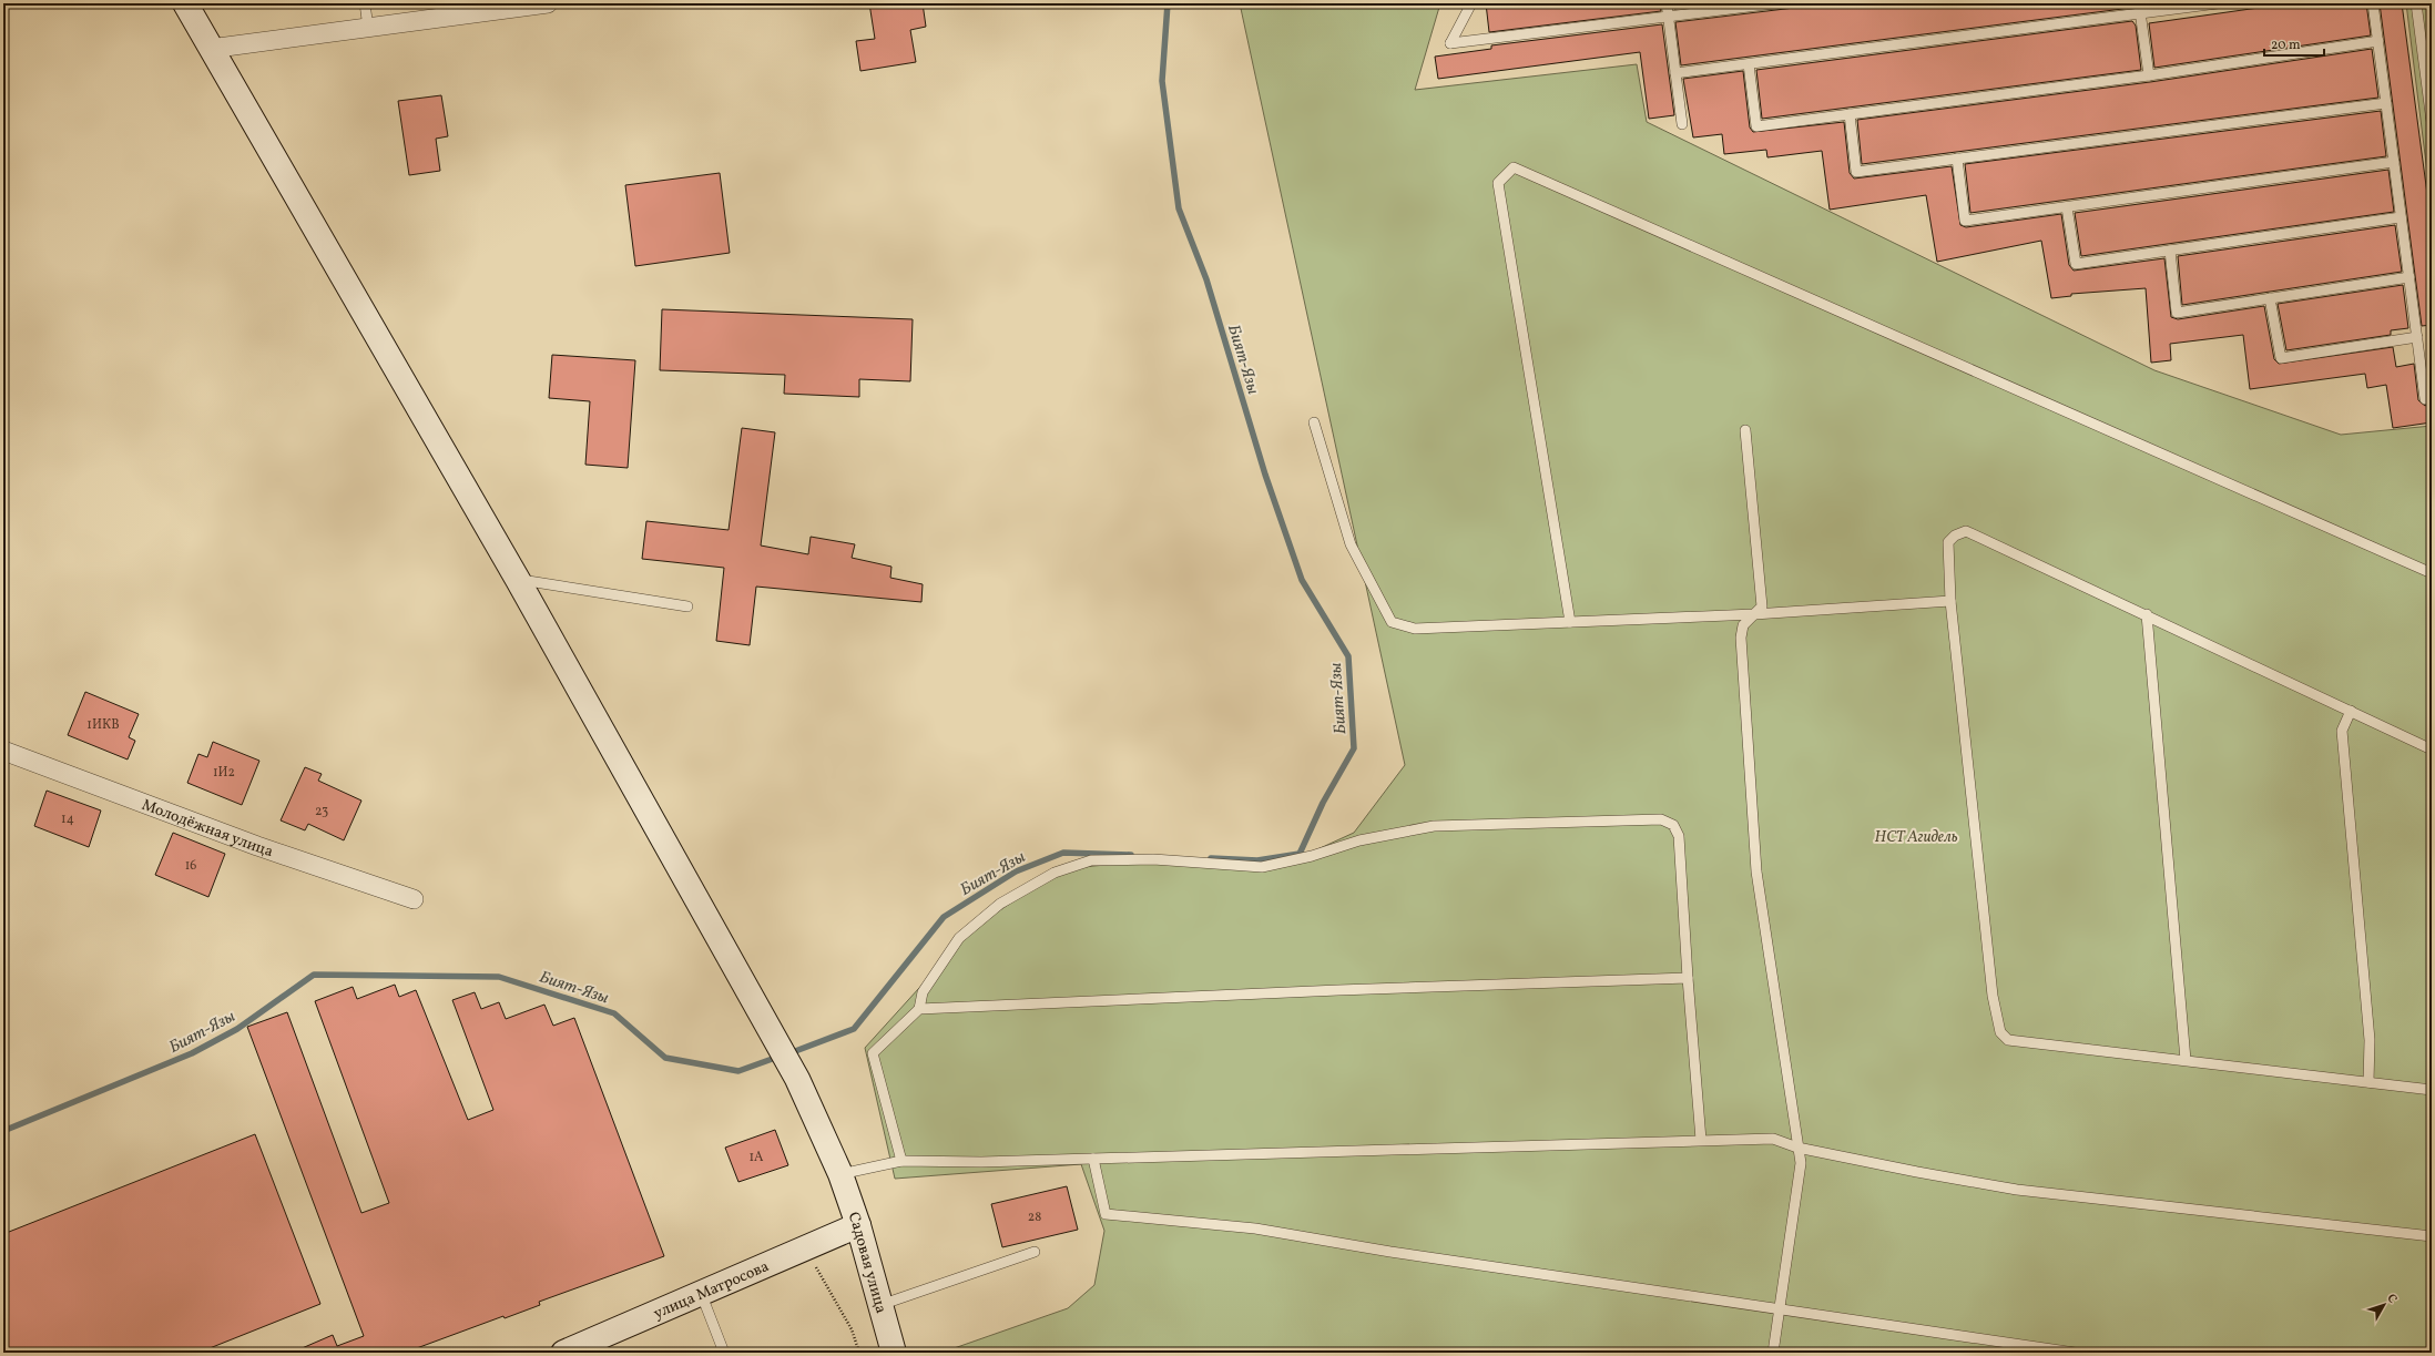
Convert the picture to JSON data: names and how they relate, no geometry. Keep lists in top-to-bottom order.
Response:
{
  "streets": {
    "main road": ["Садовая улица", "улица Матросова"],
    "street": ["Молодёжная улица"]
  },
  "crossings": [
    ["Садовая улица", "улица Матросова"]
  ],
  "water": ["Бият-Язы"],
  "parks": ["НСТ Агидель"],
  "house_numbers": [
    "1ИКВ",
    "1И2",
    "23",
    "14",
    "16",
    "1А",
    "28"
  ],
  "scale_bar": "20 m",
  "north": "top right"
}
